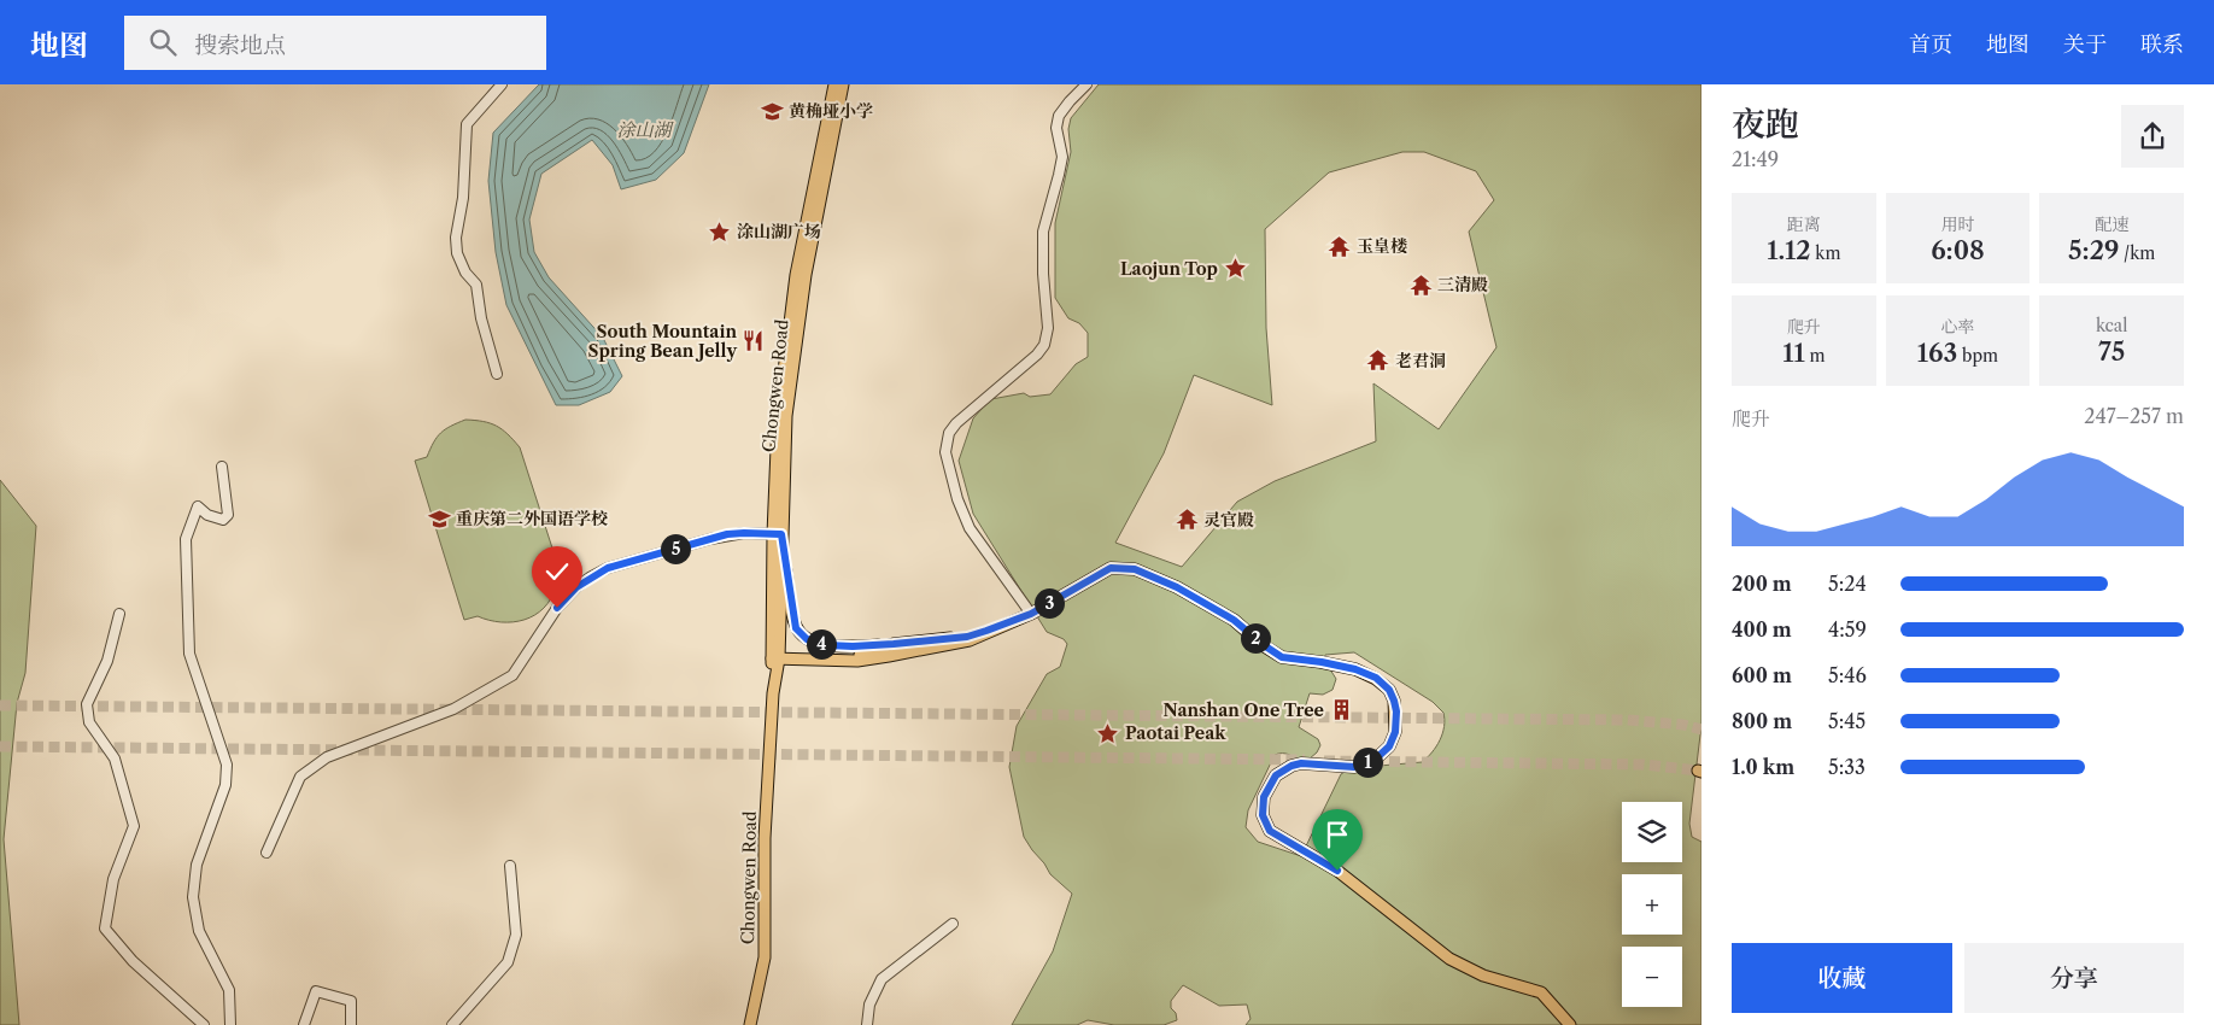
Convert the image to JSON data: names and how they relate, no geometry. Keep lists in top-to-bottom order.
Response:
{
  "streets": {
    "main road": ["Chongwen Road"]
  },
  "water": ["涂山湖"],
  "places": {
    "school or university": ["黄桷垭小学", "重庆第二外国语学校"],
    "place": ["涂山湖广场", "Laojun Top", "Paotai Peak"],
    "temple": [
      "玉皇楼",
      "三清殿",
      "老君洞",
      "灵官殿"
    ],
    "restaurant": ["South Mountain Spring Bean Jelly"],
    "building": ["Nanshan One Tree"]
  },
  "page": {
    "header": "地图",
    "search": "搜索地点",
    "nav": [
      "首页",
      "地图",
      "关于",
      "联系"
    ],
    "heading": ["夜跑", "21:49"],
    "stats": [
      ["距离", "1.12 km"],
      ["用时", "6:08"],
      ["配速", "5:29 /km"],
      ["爬升", "11 m"],
      ["心率", "163 bpm"],
      ["kcal", "75"]
    ],
    "chart": ["爬升", "247–257 m"],
    "pins": [
      "5",
      "3",
      "2",
      "4",
      "1"
    ],
    "list": [
      {
        "name": "200 m",
        "note": "5:24"
      },
      {
        "name": "400 m",
        "note": "4:59"
      },
      {
        "name": "600 m",
        "note": "5:46"
      },
      {
        "name": "800 m",
        "note": "5:45"
      },
      {
        "name": "1.0 km",
        "note": "5:33"
      }
    ],
    "map_buttons": ["+", "−"],
    "buttons": ["收藏", "分享"]
  }
}
